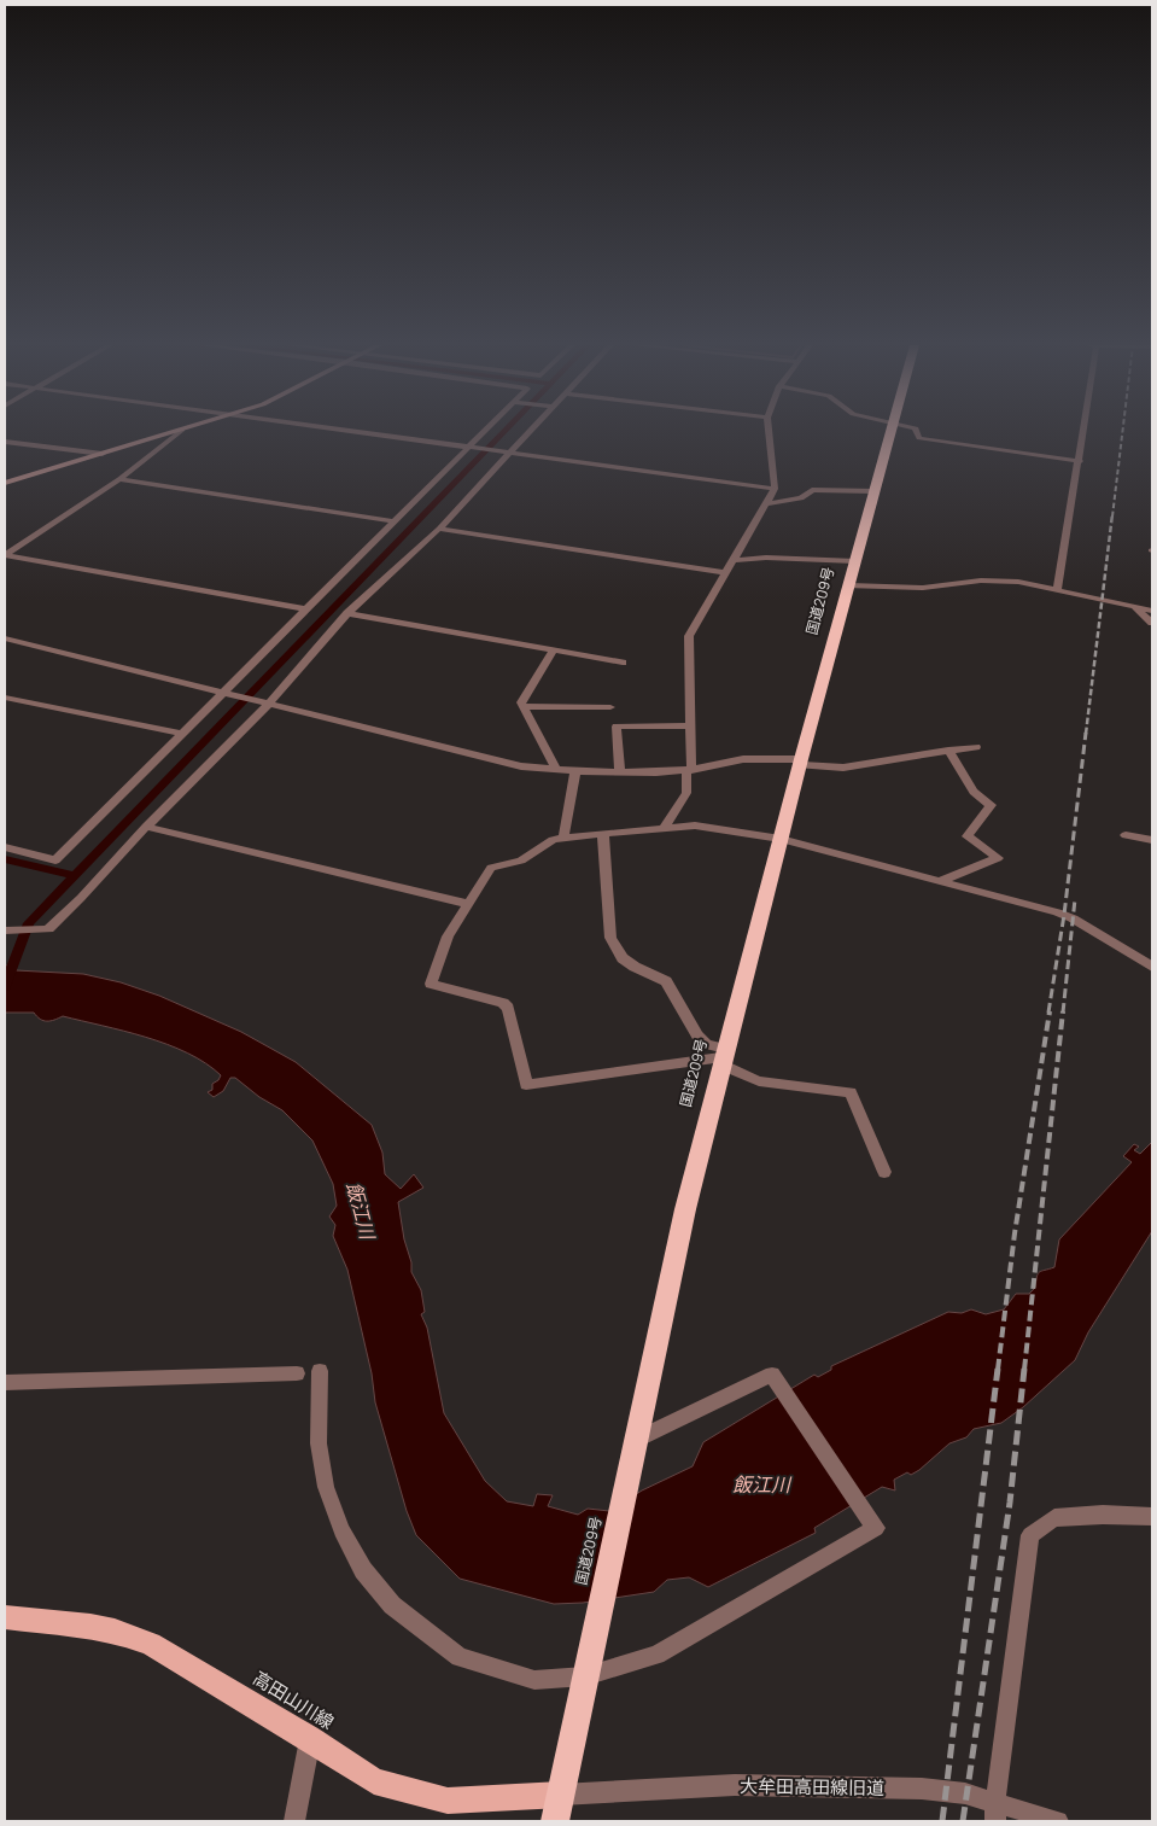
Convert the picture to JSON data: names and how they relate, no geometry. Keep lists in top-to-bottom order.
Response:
{
  "streets": {
    "highway": ["国道209号"],
    "main road": ["高田山川線"],
    "street": ["大牟田高田線旧道"]
  },
  "crossings": [
    ["国道209号", "高田山川線"],
    ["国道209号", "大牟田高田線旧道"],
    ["高田山川線", "大牟田高田線旧道"]
  ],
  "water": ["飯江川"]
}
